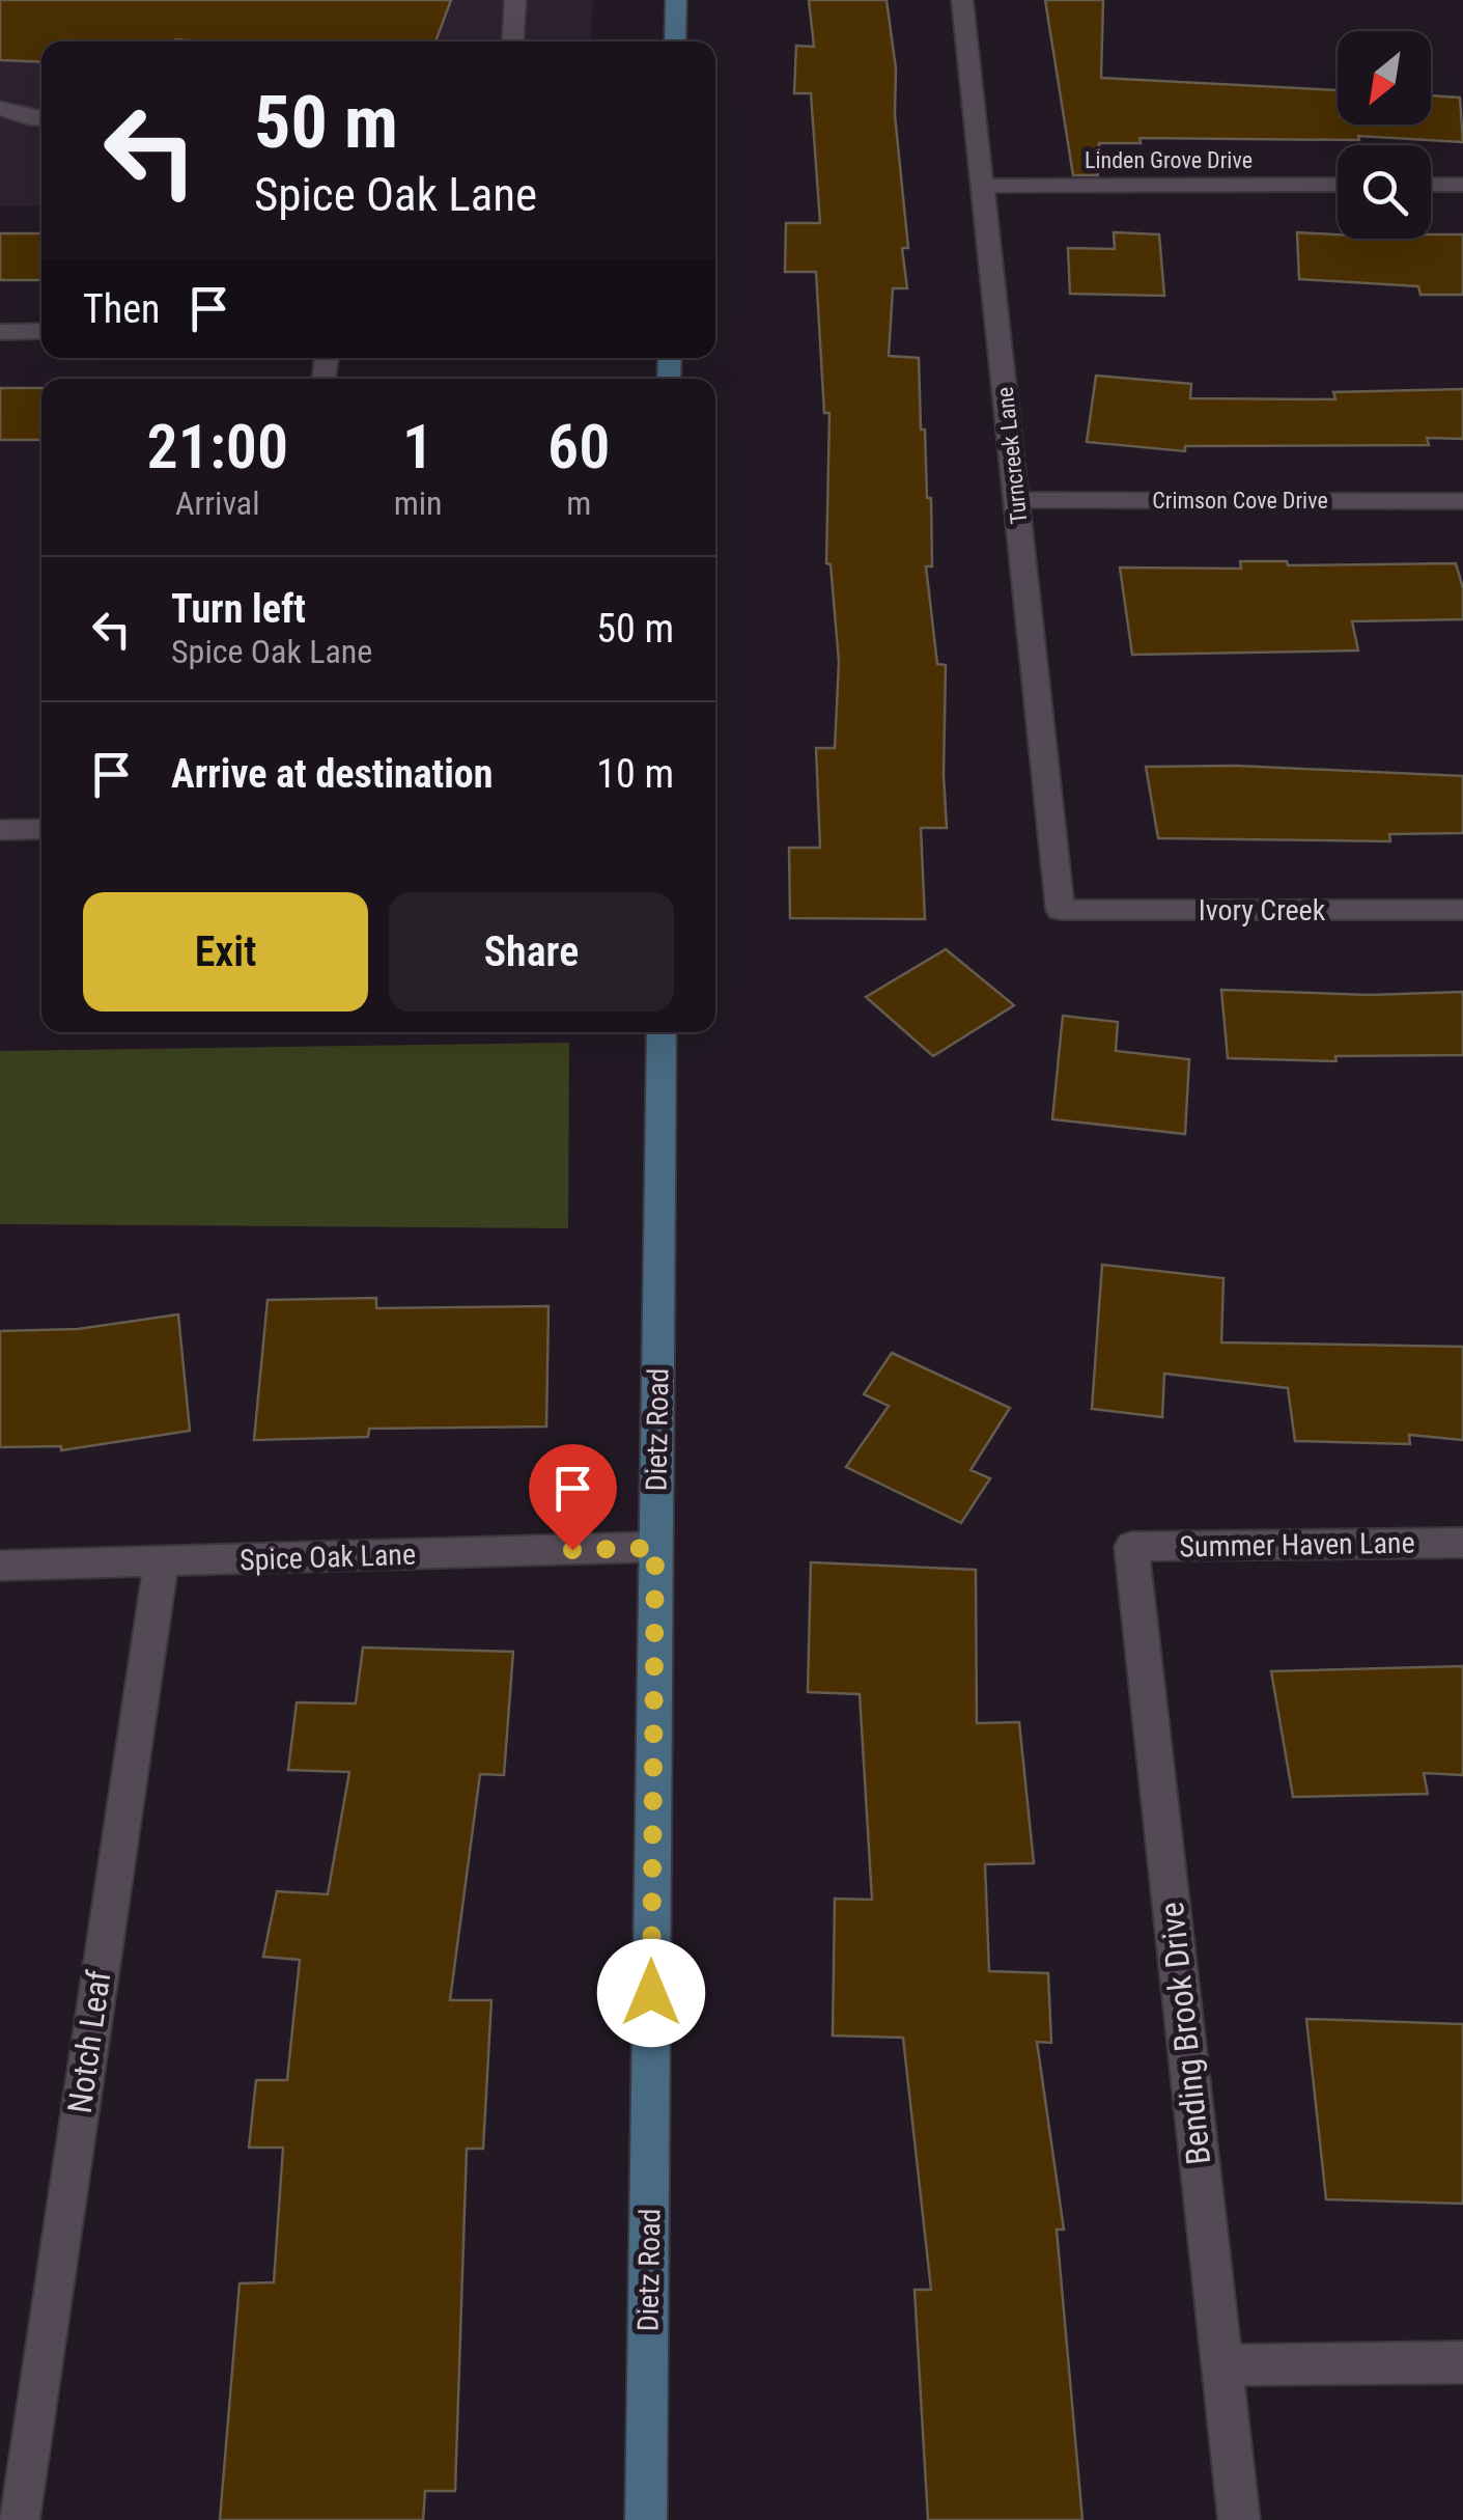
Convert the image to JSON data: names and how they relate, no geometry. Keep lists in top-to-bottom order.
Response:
{
  "streets": {
    "street": [
      "Linden Grove Drive",
      "Turncreek Lane",
      "Crimson Cove Drive",
      "Ivory Creek",
      "Dietz Road",
      "Summer Haven Lane",
      "Spice Oak Lane",
      "Bending Brook Drive",
      "Notch Leaf"
    ]
  },
  "crossings": [
    ["Linden Grove Drive", "Turncreek Lane"],
    ["Turncreek Lane", "Crimson Cove Drive"],
    ["Turncreek Lane", "Ivory Creek"],
    ["Dietz Road", "Spice Oak Lane"],
    ["Summer Haven Lane", "Bending Brook Drive"],
    ["Spice Oak Lane", "Notch Leaf"]
  ],
  "north": "bottom left",
  "page": {
    "turn": ["50 m", "Spice Oak Lane"],
    "then": "Then",
    "eta": [
      "21:00",
      "Arrival",
      "1",
      "min",
      "60",
      "m"
    ],
    "list": [
      {
        "name": "Turn left",
        "note": "Spice Oak Lane",
        "value": "50 m"
      },
      {
        "name": "Arrive at destination",
        "value": "10 m"
      }
    ],
    "buttons": ["Exit", "Share"]
  }
}
